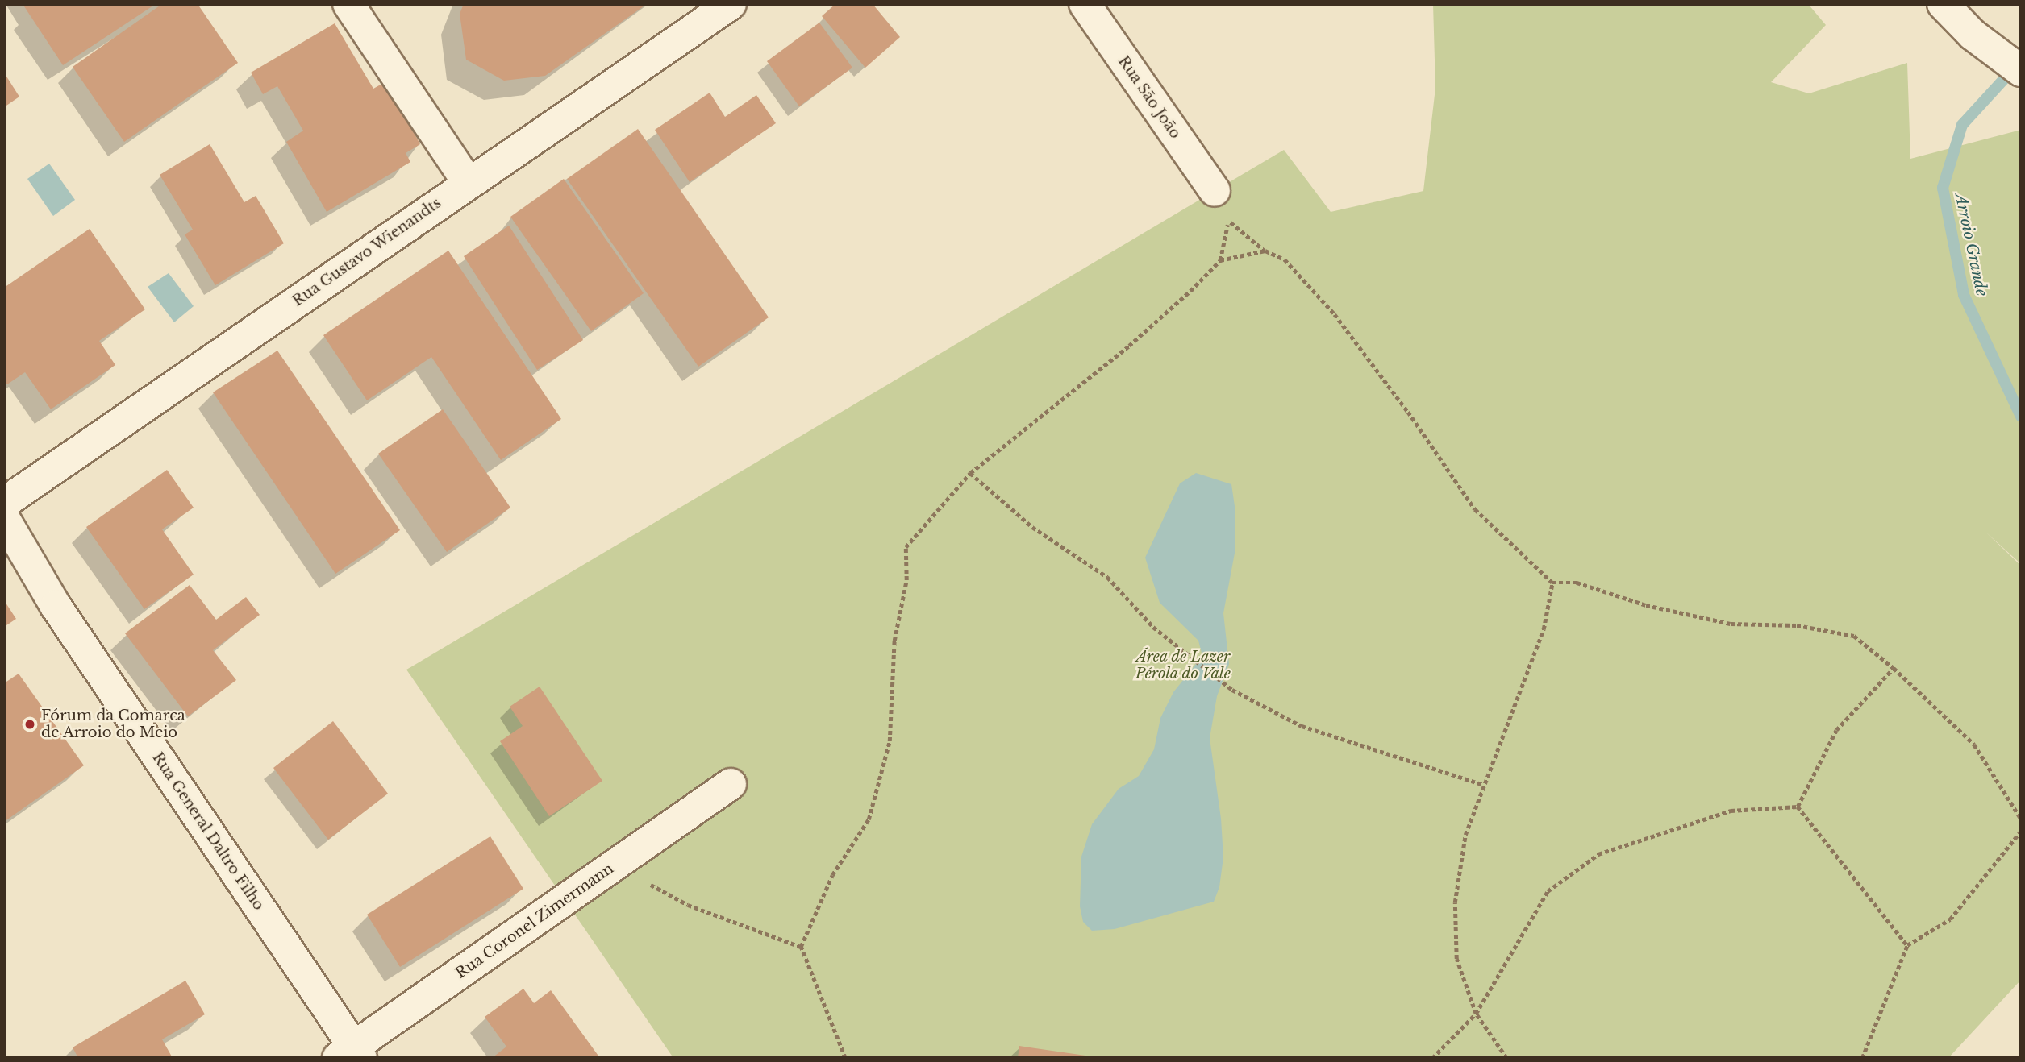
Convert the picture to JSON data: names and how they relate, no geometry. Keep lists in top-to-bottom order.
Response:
{
  "streets": {
    "street": [
      "Rua São João",
      "Rua Gustavo Wienandts",
      "Rua General Daltro Filho",
      "Rua Coronel Zimermann"
    ]
  },
  "crossings": [
    ["Rua General Daltro Filho", "Rua Coronel Zimermann"]
  ],
  "water": ["Arroio Grande"],
  "parks": ["Área de Lazer Pérola do Vale"],
  "places": ["Fórum da Comarca de Arroio do Meio"]
}
